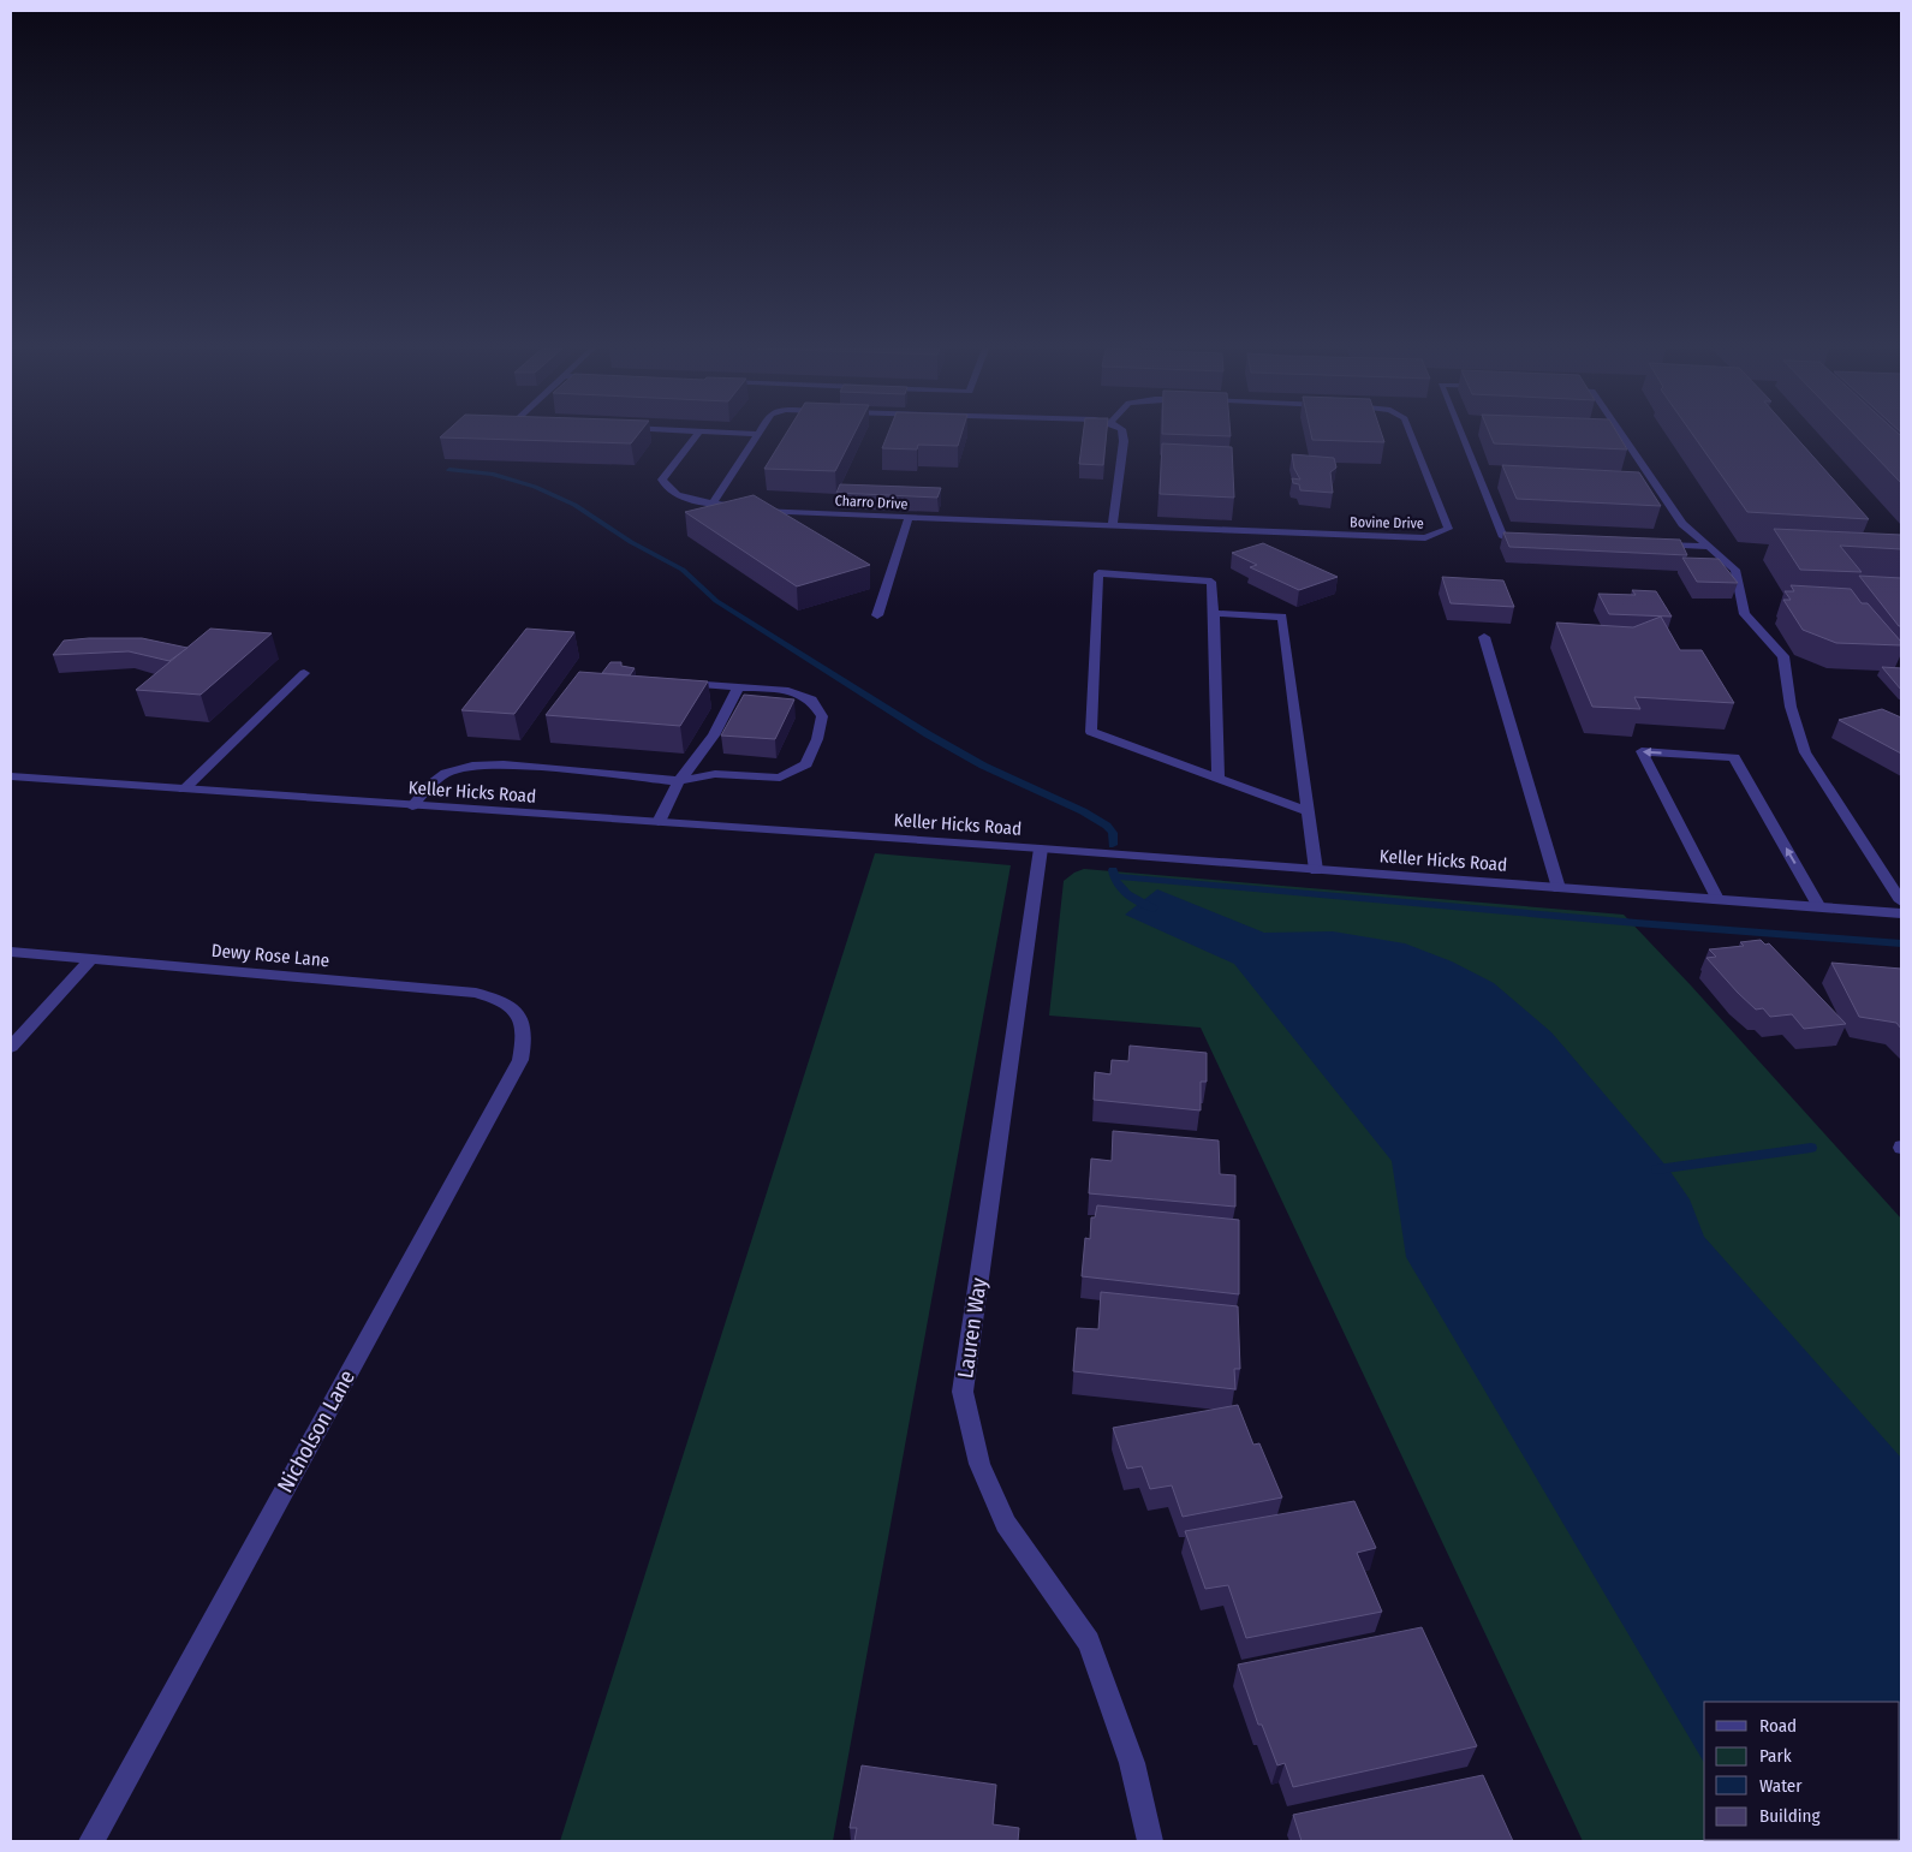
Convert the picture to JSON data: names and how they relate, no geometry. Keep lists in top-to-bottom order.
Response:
{
  "streets": {
    "street": [
      "Charro Drive",
      "Bovine Drive",
      "Keller Hicks Road",
      "Dewy Rose Lane",
      "Lauren Way",
      "Nicholson Lane"
    ]
  },
  "crossings": [
    ["Charro Drive", "Bovine Drive"],
    ["Keller Hicks Road", "Lauren Way"],
    ["Dewy Rose Lane", "Nicholson Lane"]
  ],
  "legend": [
    "Road",
    "Park",
    "Water",
    "Building"
  ]
}
